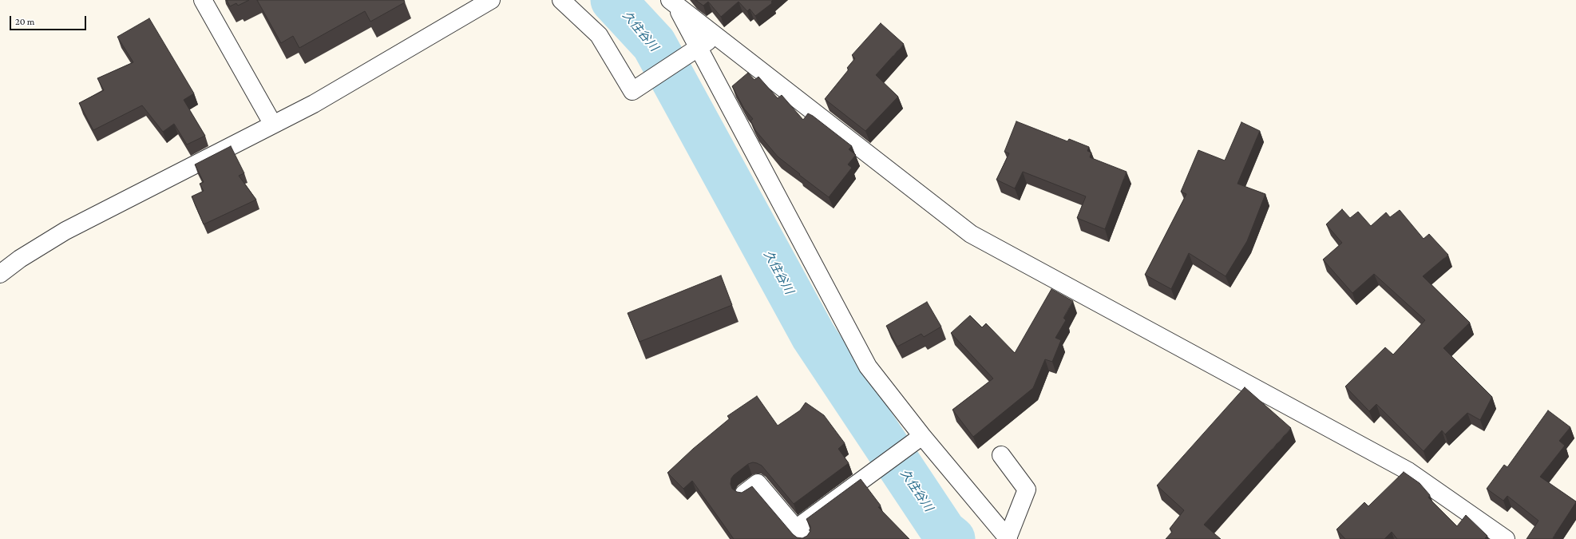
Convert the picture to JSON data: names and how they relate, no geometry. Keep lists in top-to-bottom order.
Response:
{
  "water": ["久住谷川"],
  "scale_bar": "20 m"
}
